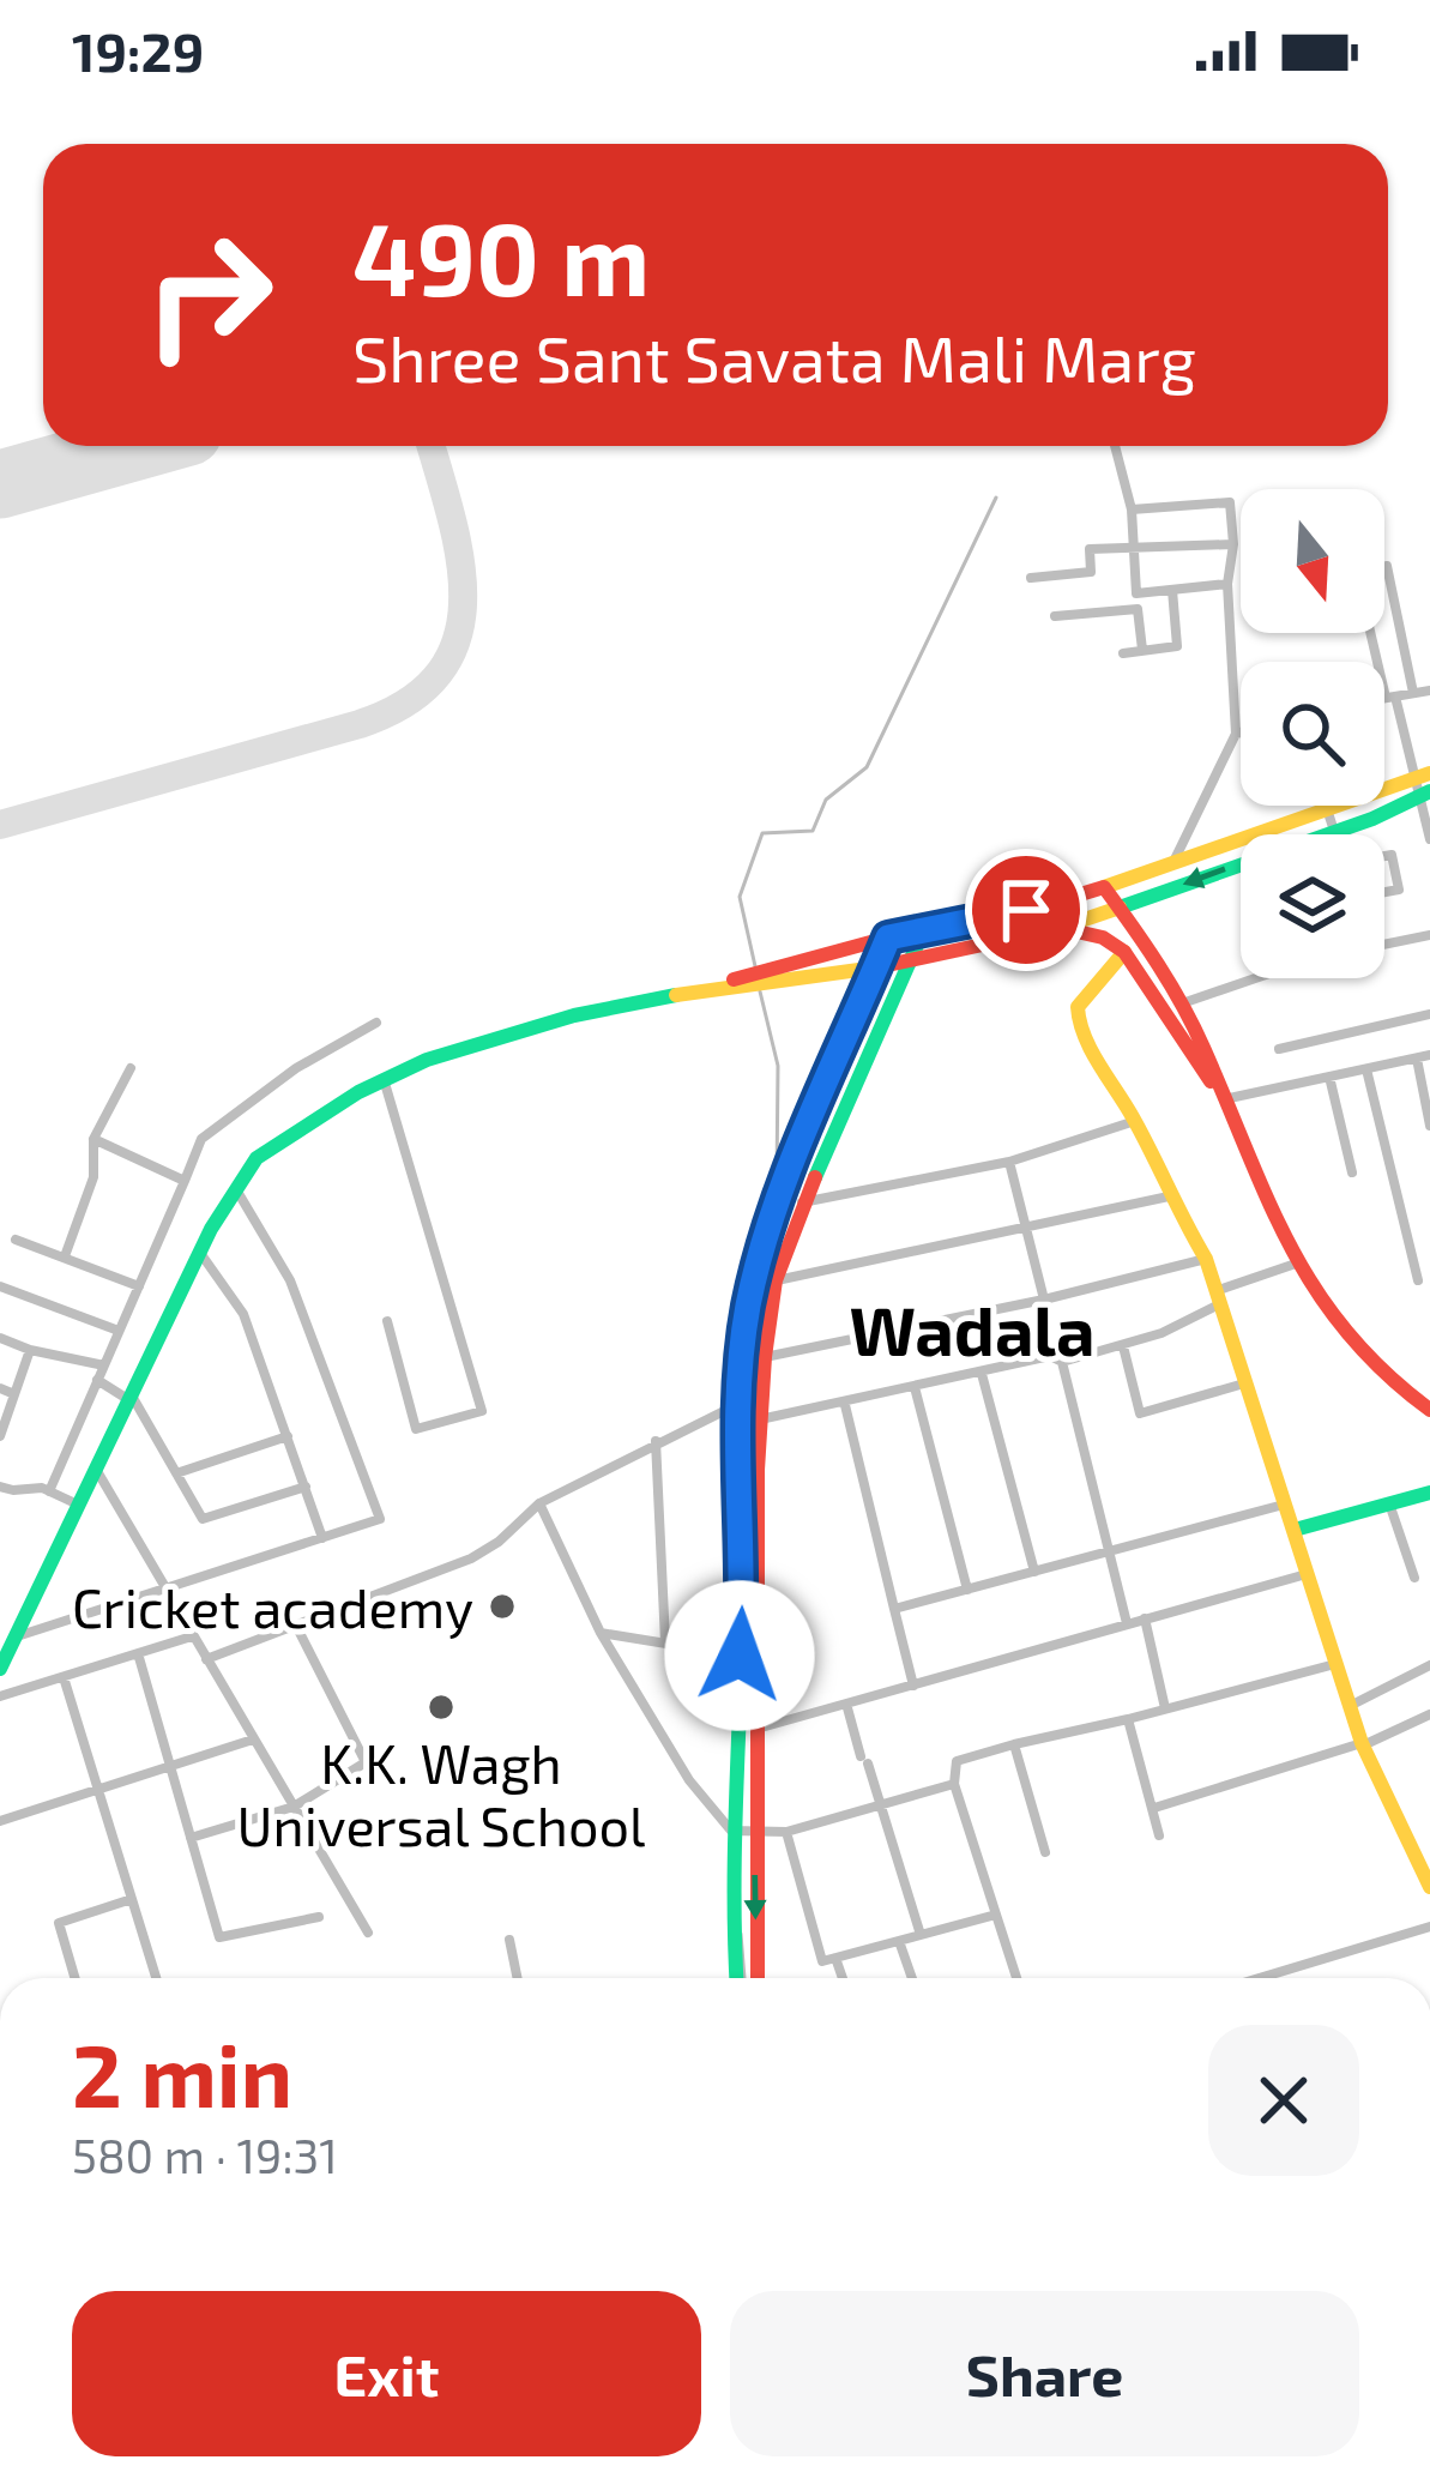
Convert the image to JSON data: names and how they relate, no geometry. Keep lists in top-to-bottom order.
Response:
{
  "districts": ["Wadala"],
  "places": ["Cricket academy", "K.K. Wagh Universal School"],
  "north": "bottom",
  "page": {
    "status": "19:29",
    "turn": ["490 m", "Shree Sant Savata Mali Marg"],
    "heading": ["2 min", "580 m · 19:31"],
    "buttons": ["Exit", "Share"]
  }
}
